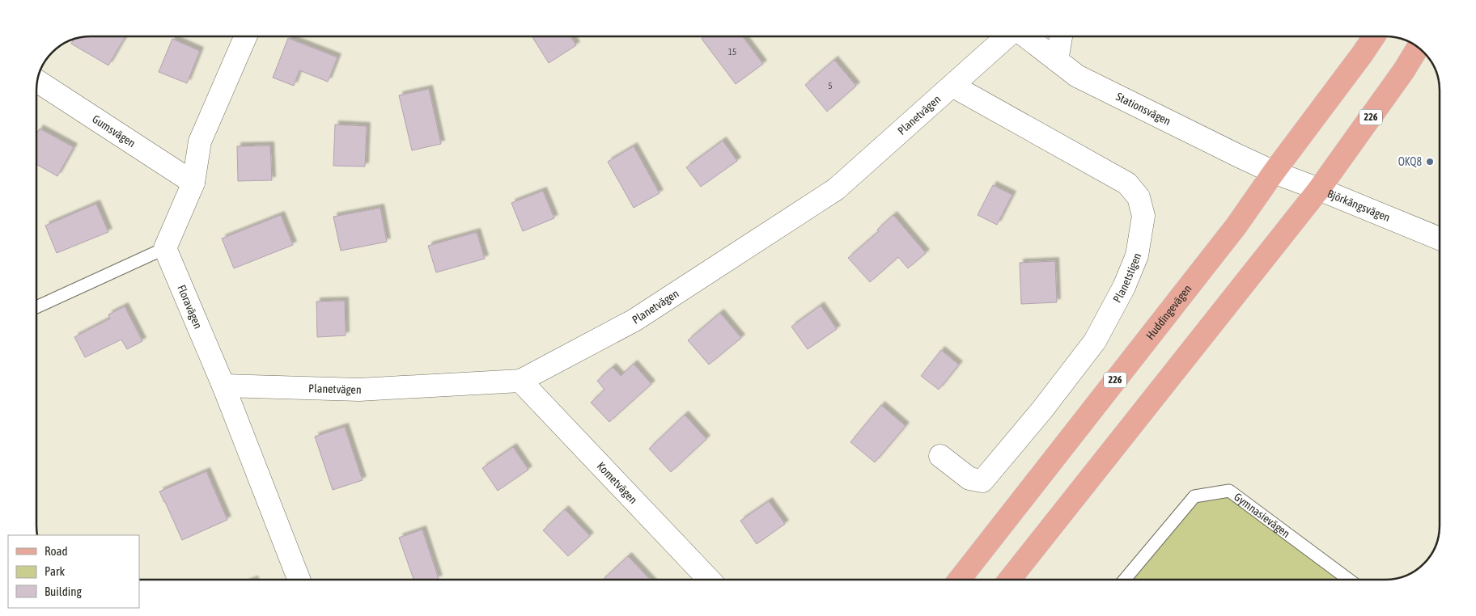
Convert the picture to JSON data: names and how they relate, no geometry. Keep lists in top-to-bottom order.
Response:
{
  "streets": {
    "main road": ["226", "Huddingevägen"],
    "street": [
      "Stationsvägen",
      "Planetvägen",
      "Gumsvägen",
      "Björkängsvägen",
      "Planetstigen",
      "Floravägen",
      "Kometvägen"
    ],
    "lane": ["Gymnasievägen"]
  },
  "crossings": [
    ["Stationsvägen", "Björkängsvägen"],
    ["Stationsvägen", "Huddingevägen"],
    ["Planetvägen", "Planetstigen"],
    ["Planetvägen", "Floravägen"],
    ["Planetvägen", "Kometvägen"],
    ["226", "Björkängsvägen"],
    ["Björkängsvägen", "Huddingevägen"]
  ],
  "places": ["OKQ8"],
  "house_numbers": ["15", "5"],
  "legend": ["Road", "Park", "Building"]
}
